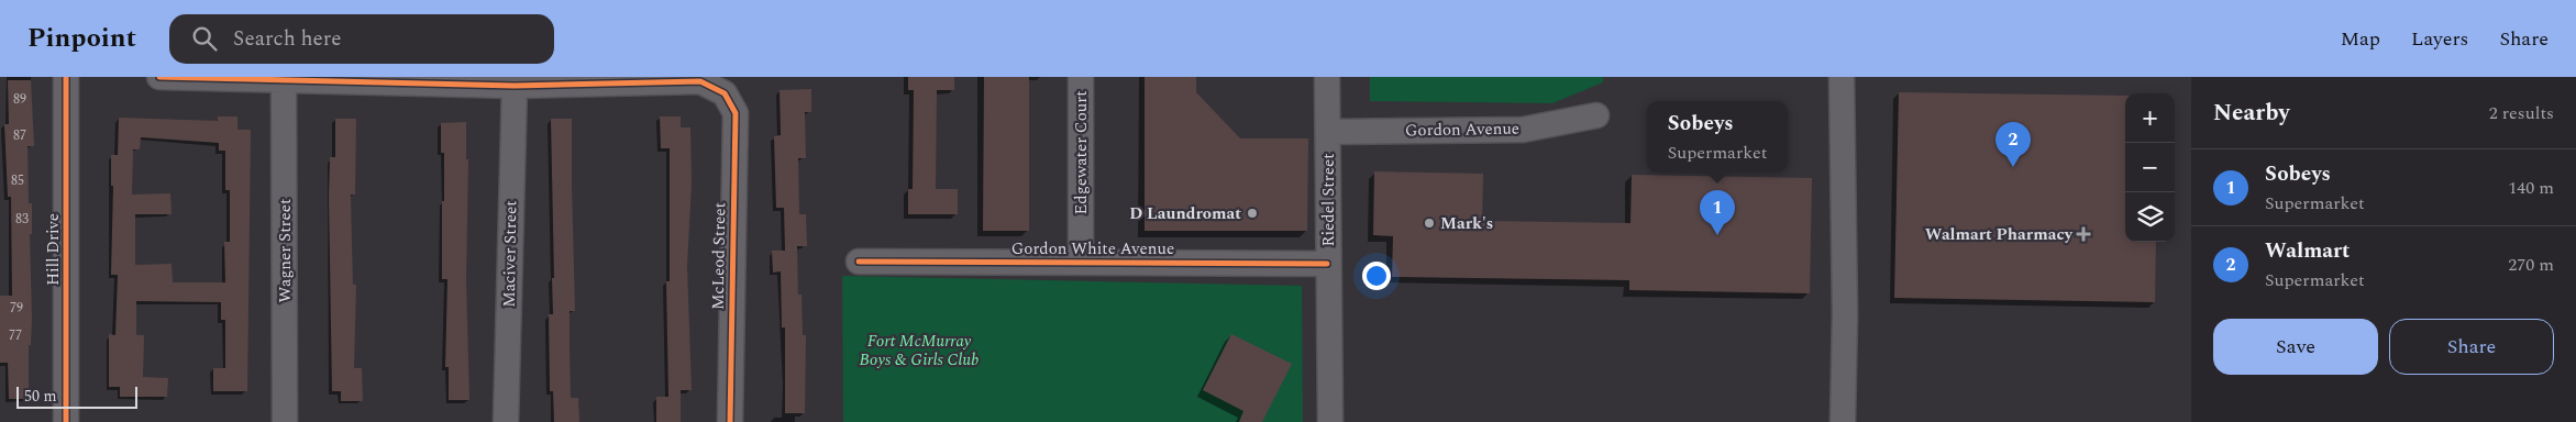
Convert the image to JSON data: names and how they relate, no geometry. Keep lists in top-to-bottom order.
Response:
{
  "streets": {
    "street": [
      "Gordon Avenue",
      "Edgewater Court",
      "Riedel Street",
      "Gordon White Avenue",
      "Hill Drive",
      "Wagner Street",
      "Maciver Street",
      "McLeod Street"
    ]
  },
  "crossings": [
    ["Gordon Avenue", "Riedel Street"],
    ["Edgewater Court", "Gordon White Avenue"],
    ["Riedel Street", "Gordon White Avenue"],
    ["Maciver Street", "McLeod Street"]
  ],
  "parks": ["Fort McMurray Boys & Girls Club"],
  "places": {
    "other": ["D Laundromat", "Mark's"],
    "health": ["Walmart Pharmacy"]
  },
  "house_numbers": [
    "89",
    "87",
    "85",
    "83",
    "79",
    "77"
  ],
  "scale_bar": "50 m",
  "page": {
    "header": "Pinpoint",
    "search": "Search here",
    "nav": ["Map", "Layers", "Share"],
    "heading": ["Nearby", "2 results"],
    "map_buttons": ["+", "−"],
    "popup": ["Sobeys", "Supermarket"],
    "pins": ["2", "1"],
    "list": [
      {
        "mark": "1",
        "name": "Sobeys",
        "note": "Supermarket",
        "value": "140 m"
      },
      {
        "mark": "2",
        "name": "Walmart",
        "note": "Supermarket",
        "value": "270 m"
      }
    ],
    "buttons": ["Save", "Share"],
    "scale": "50 m"
  }
}
